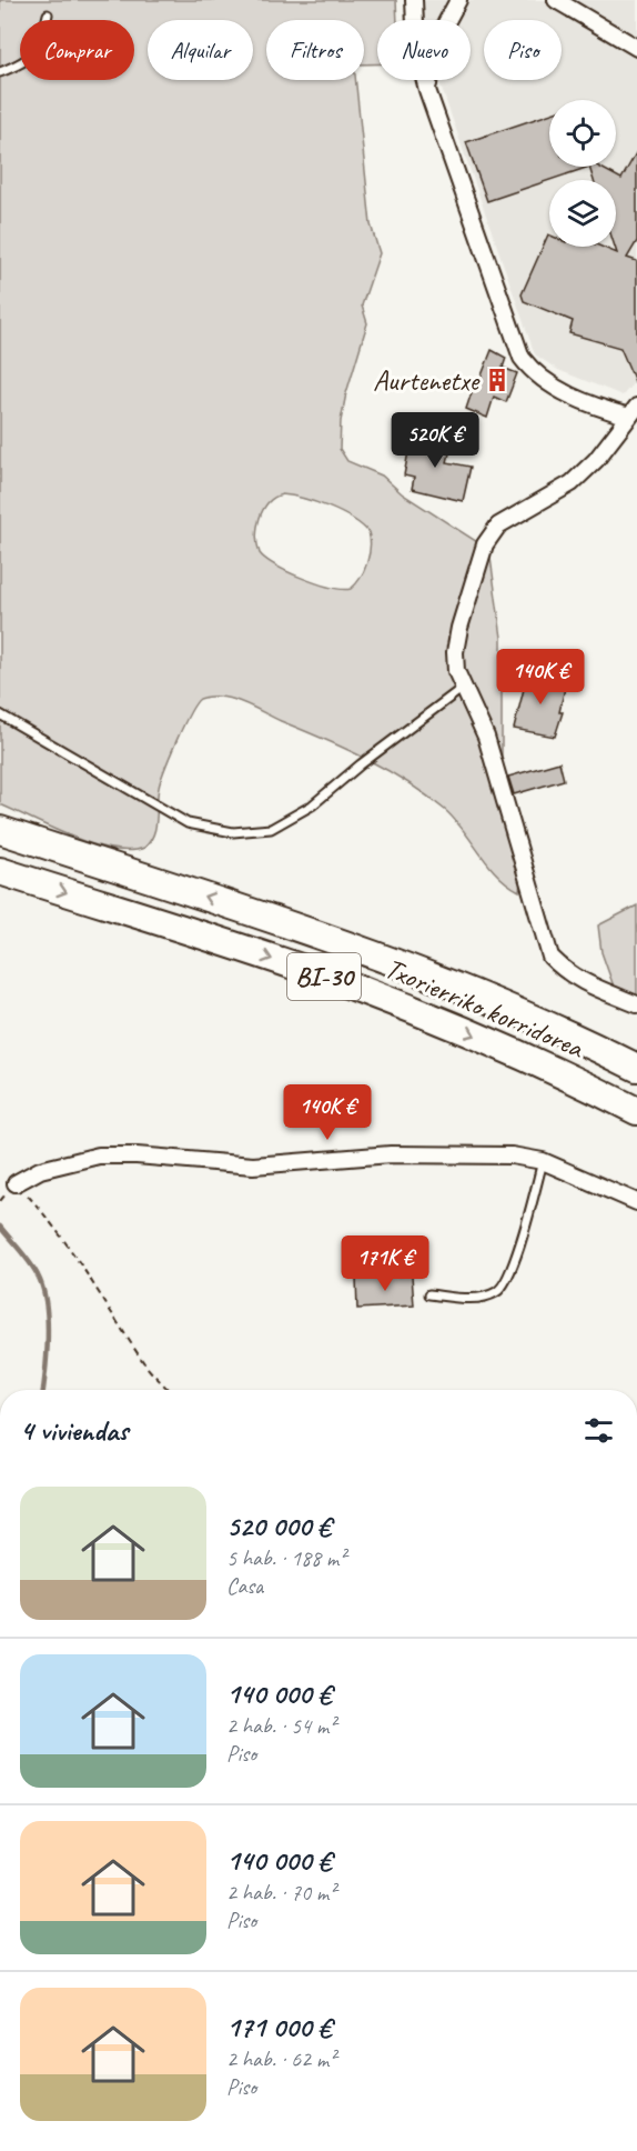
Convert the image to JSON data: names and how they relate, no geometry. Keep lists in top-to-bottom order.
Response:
{
  "streets": {
    "highway": ["BI-30", "Txorierriko korridorea"]
  },
  "places": {
    "building": ["Aurtenetxe"]
  },
  "page": {
    "chip": [
      "Comprar",
      "Alquilar",
      "Filtros",
      "Nuevo",
      "Piso"
    ],
    "price": [
      "520K €",
      "140K €",
      "140K €",
      "171K €"
    ],
    "heading": "4 viviendas",
    "list": [
      {
        "name": "520 000 €",
        "note": "5 hab. · 188 m² · Casa"
      },
      {
        "name": "140 000 €",
        "note": "2 hab. · 54 m² · Piso"
      },
      {
        "name": "140 000 €",
        "note": "2 hab. · 70 m² · Piso"
      },
      {
        "name": "171 000 €",
        "note": "2 hab. · 62 m² · Piso"
      }
    ]
  }
}
